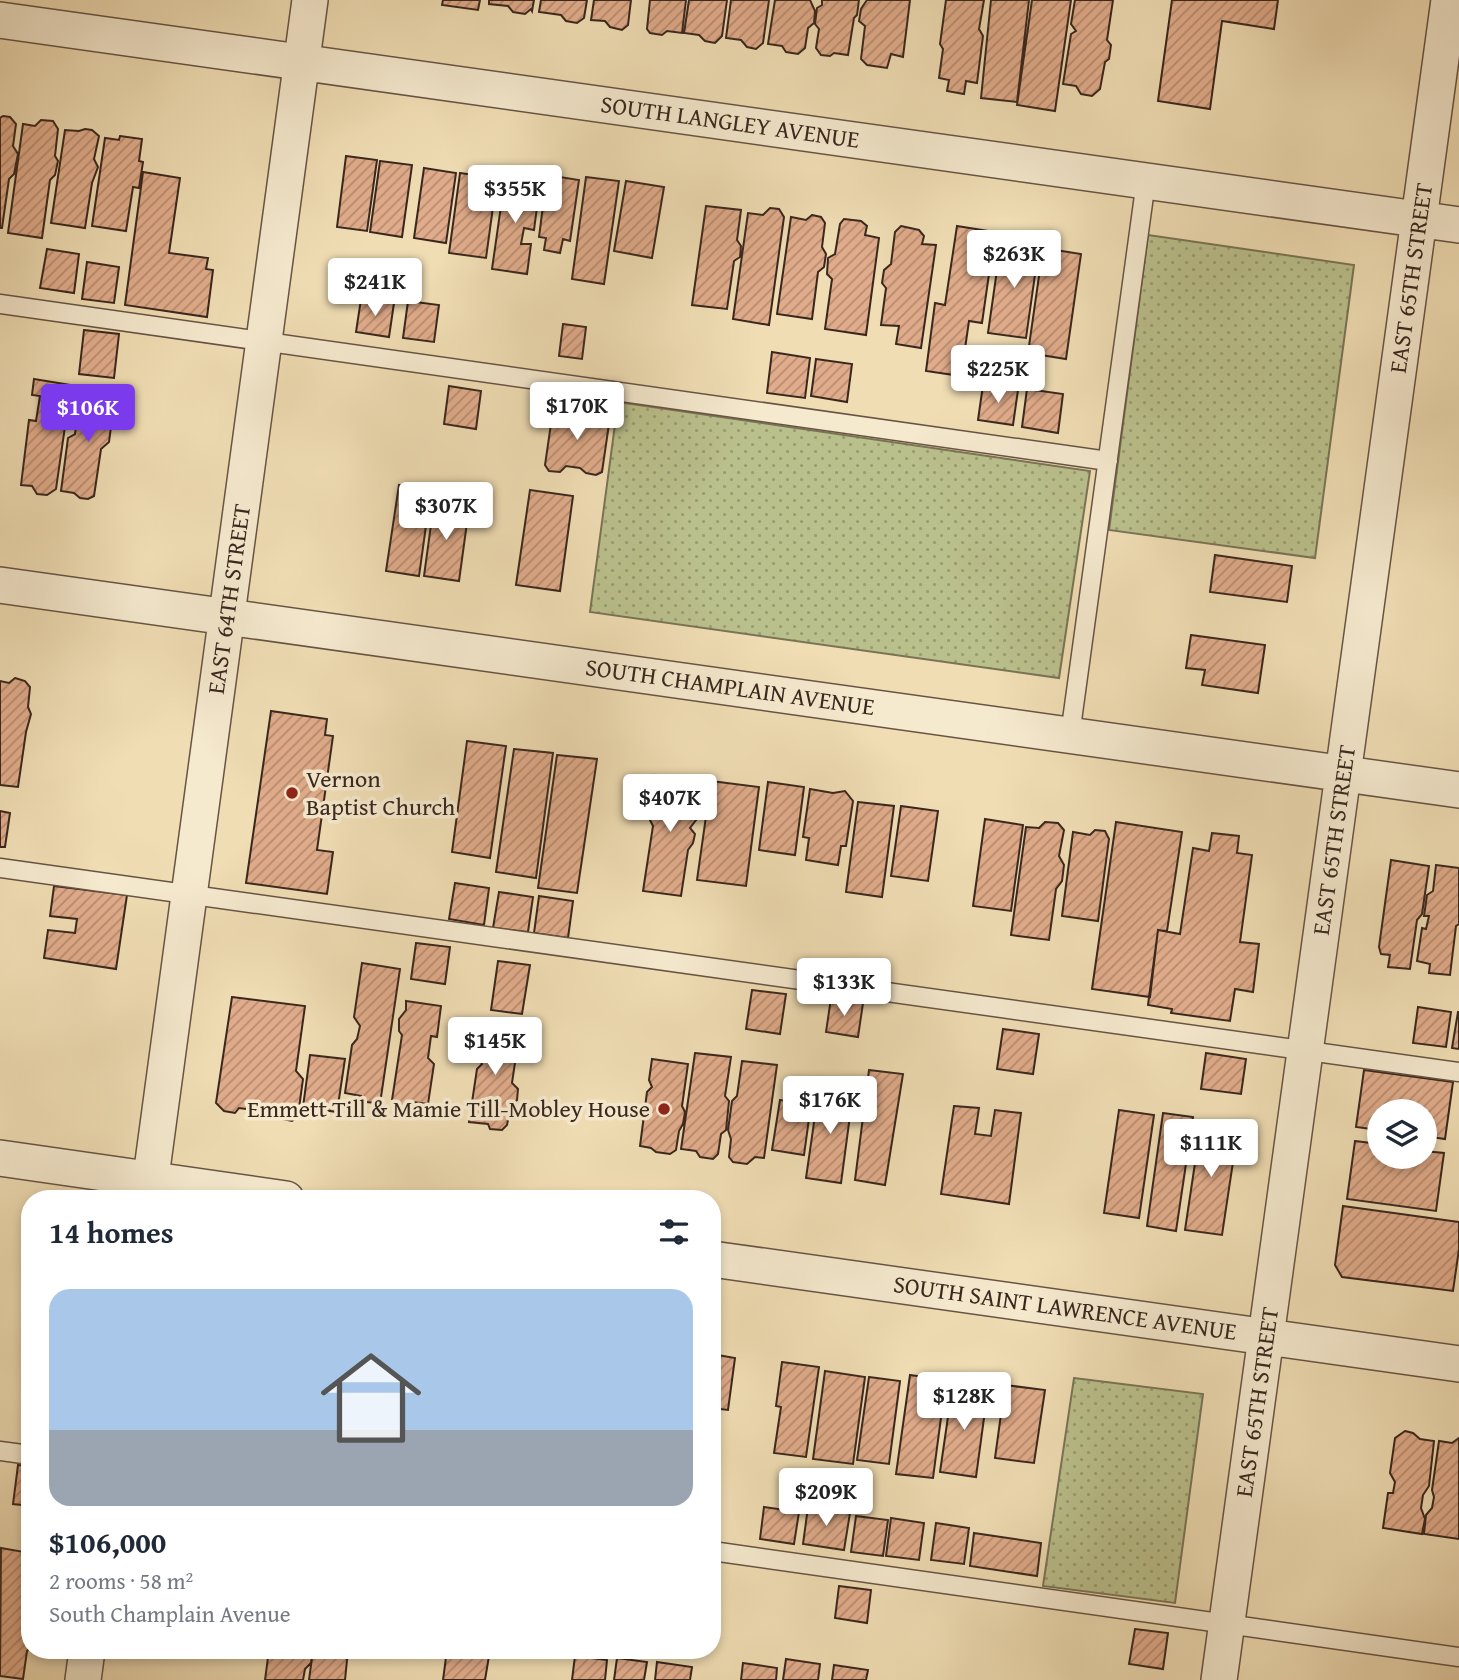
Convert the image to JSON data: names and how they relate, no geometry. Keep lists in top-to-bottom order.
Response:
{
  "streets": {
    "street": [
      "SOUTH LANGLEY AVENUE",
      "EAST 65TH STREET",
      "EAST 64TH STREET",
      "SOUTH CHAMPLAIN AVENUE",
      "SOUTH SAINT LAWRENCE AVENUE"
    ]
  },
  "crossings": [
    ["SOUTH LANGLEY AVENUE", "EAST 65TH STREET"],
    ["SOUTH LANGLEY AVENUE", "EAST 64TH STREET"],
    ["EAST 65TH STREET", "SOUTH CHAMPLAIN AVENUE"],
    ["EAST 65TH STREET", "SOUTH SAINT LAWRENCE AVENUE"],
    ["EAST 64TH STREET", "SOUTH CHAMPLAIN AVENUE"]
  ],
  "places": ["Vernon Baptist Church", "Emmett Till & Mamie Till-Mobley House"],
  "page": {
    "price": [
      "$355K",
      "$263K",
      "$241K",
      "$225K",
      "$170K",
      "$106K",
      "$307K",
      "$407K",
      "$133K",
      "$145K",
      "$176K",
      "$111K",
      "$128K",
      "$209K"
    ],
    "heading": "14 homes",
    "list": [
      {
        "name": "$106,000",
        "note": "2 rooms · 58 m² · South Champlain Avenue"
      }
    ]
  }
}
